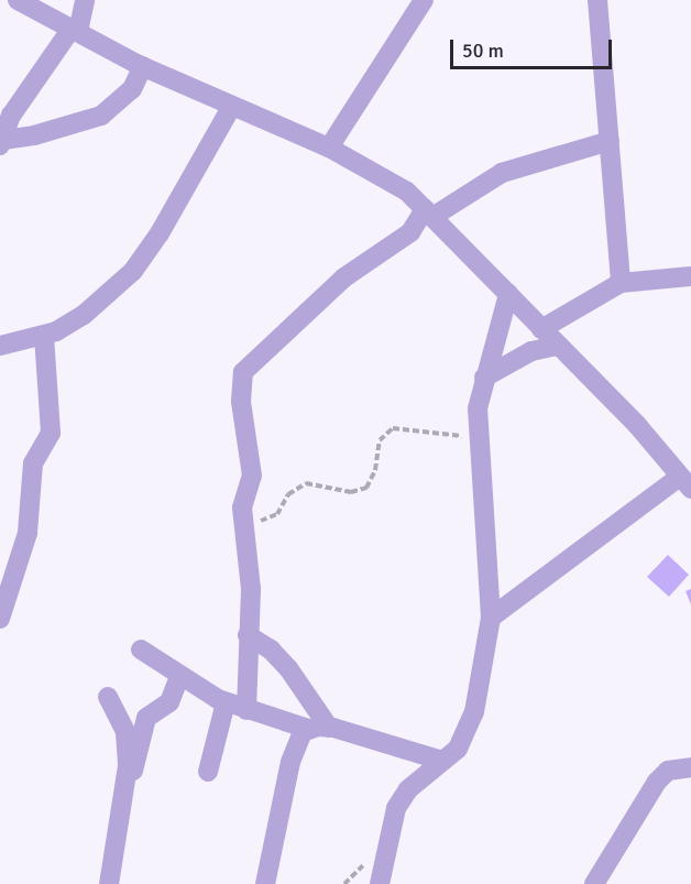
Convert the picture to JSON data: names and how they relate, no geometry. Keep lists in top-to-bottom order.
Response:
{
  "scale_bar": "50 m"
}
